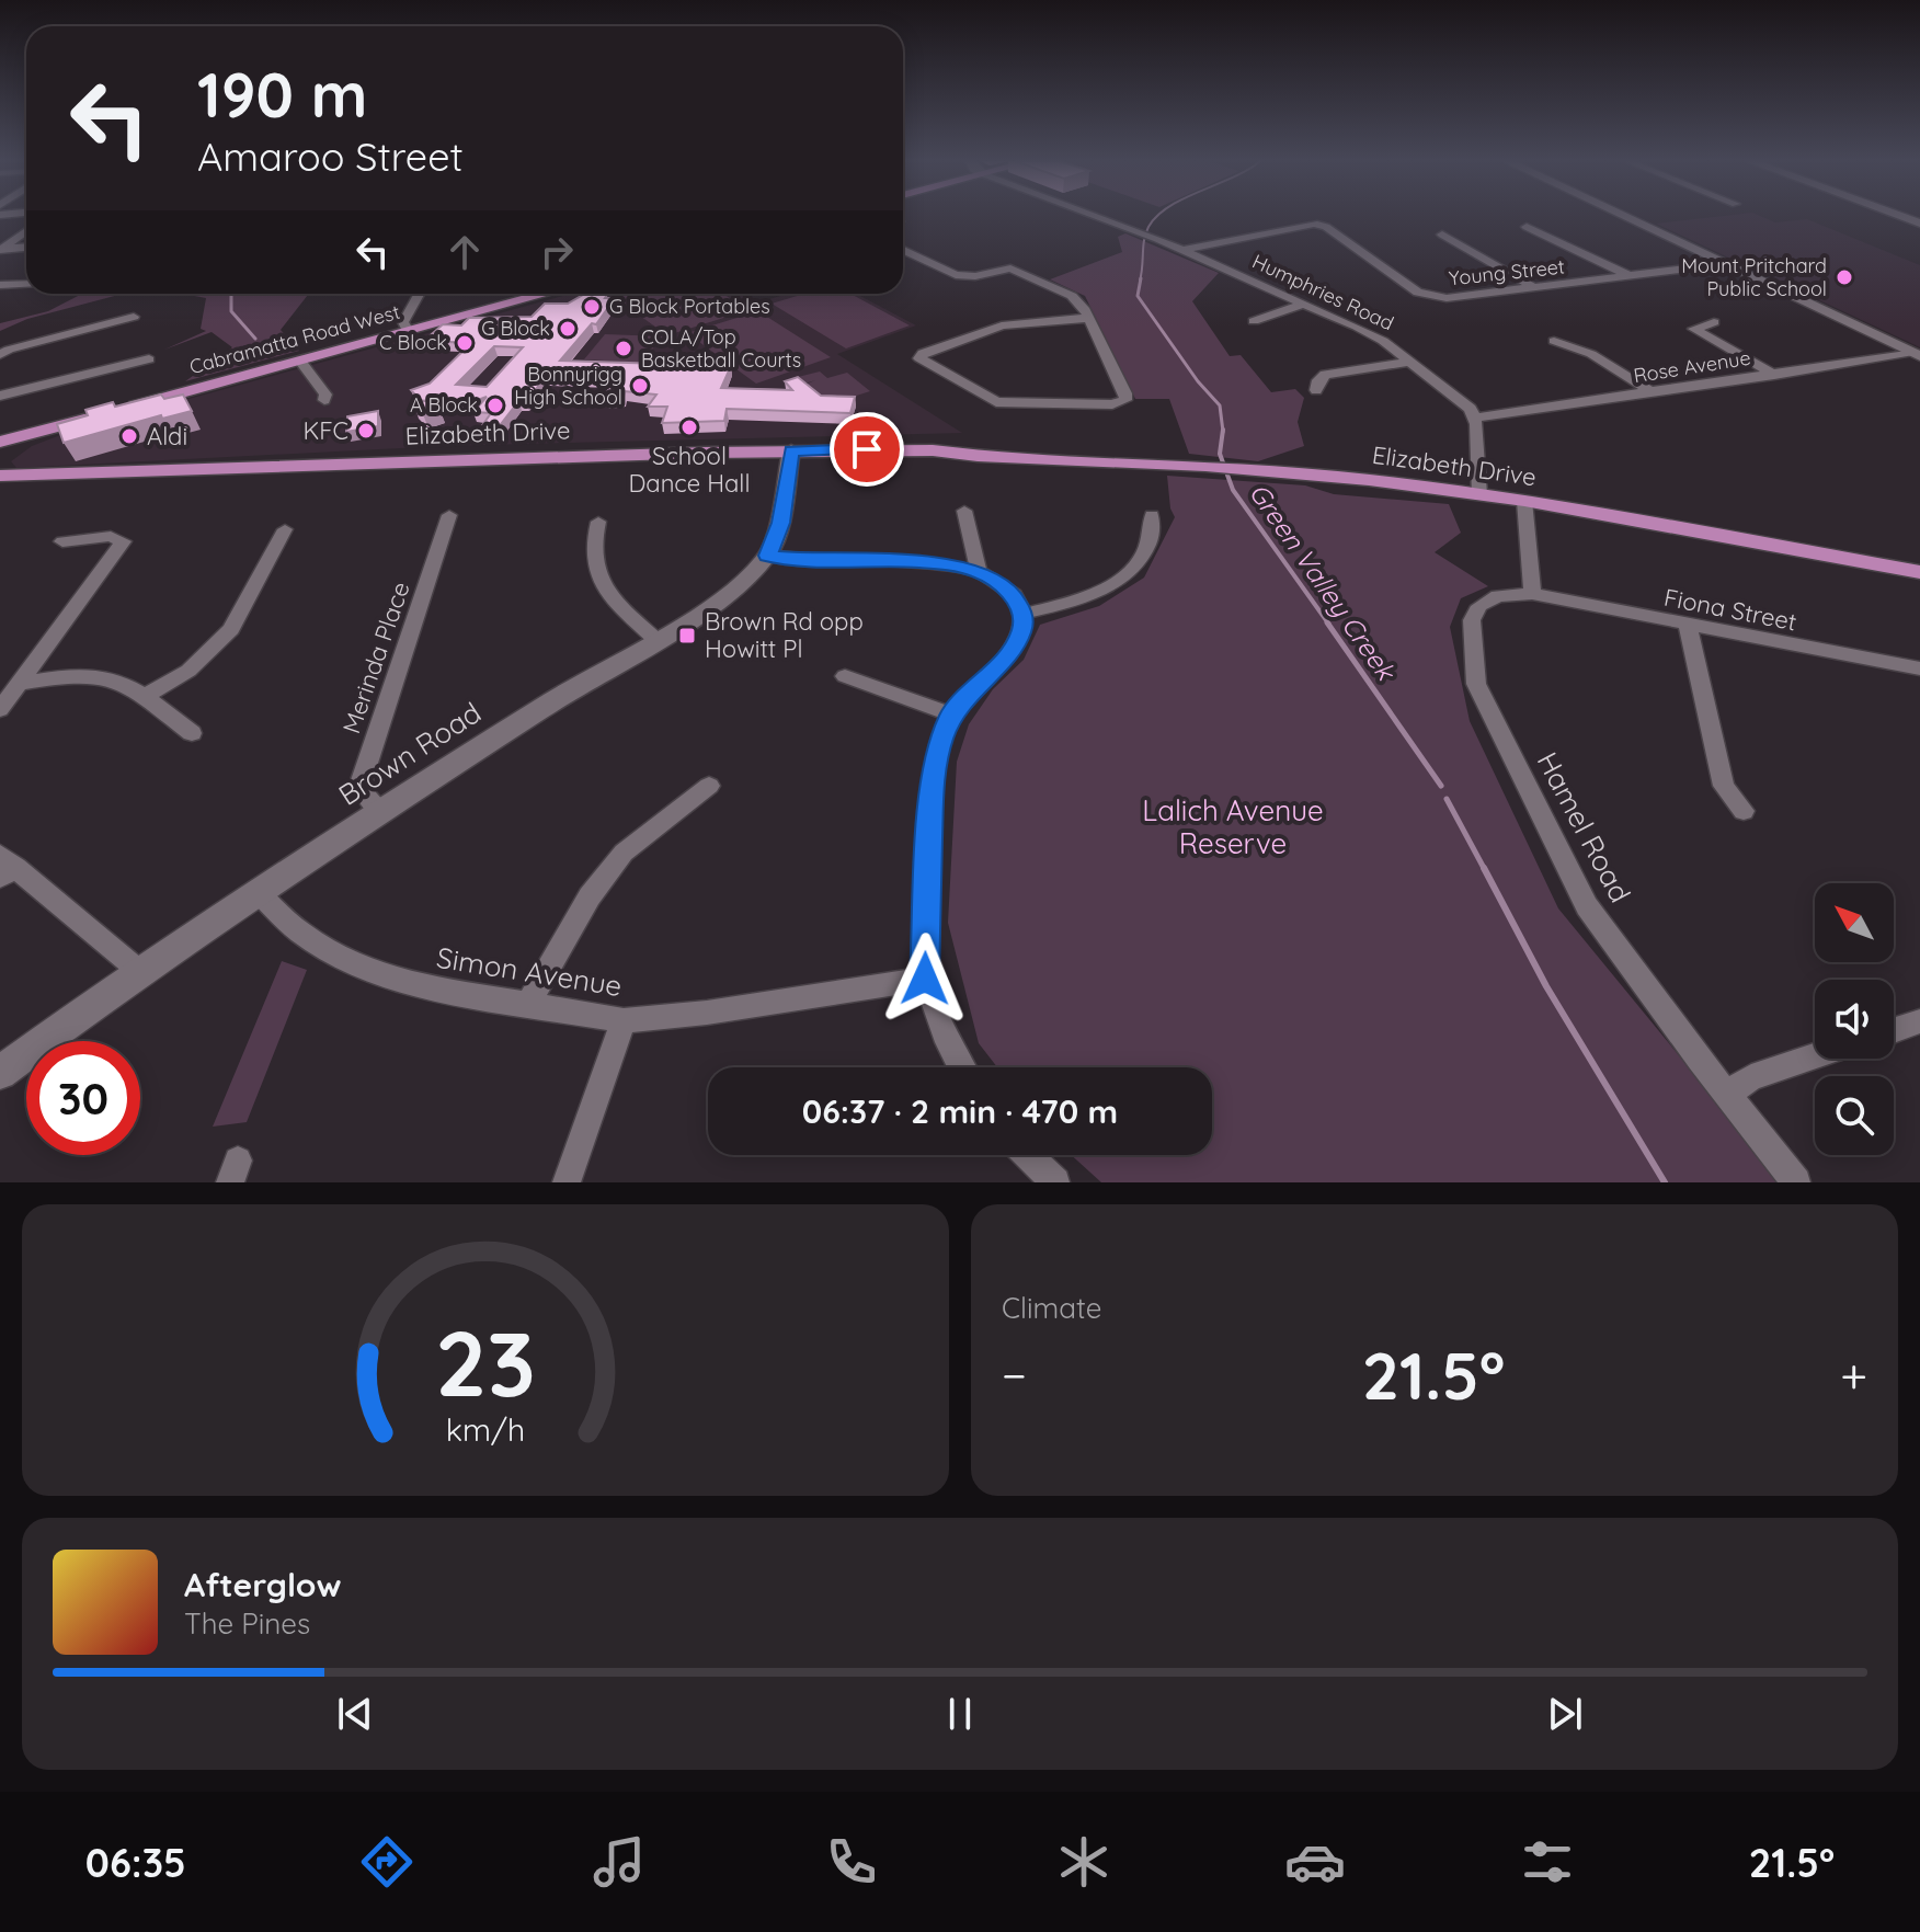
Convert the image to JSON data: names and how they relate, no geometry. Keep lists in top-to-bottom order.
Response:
{
  "streets": {
    "main road": ["Cabramatta Road West", "Elizabeth Drive"],
    "street": [
      "Young Street",
      "Humphries Road",
      "Rose Avenue",
      "Fiona Street",
      "Merinda Place",
      "Brown Road",
      "Hamel Road",
      "Simon Avenue"
    ]
  },
  "crossings": [
    ["Young Street", "Humphries Road"],
    ["Humphries Road", "Rose Avenue"],
    ["Elizabeth Drive", "Brown Road"],
    ["Fiona Street", "Hamel Road"],
    ["Merinda Place", "Brown Road"],
    ["Brown Road", "Simon Avenue"]
  ],
  "water": ["Green Valley Creek"],
  "parks": ["Lalich Avenue Reserve"],
  "places": {
    "other": [
      "Mount Pritchard Public School",
      "G Block Portables",
      "G Block",
      "C Block",
      "COLA/Top Basketball Courts",
      "Bonnyrigg High School",
      "A Block",
      "School Dance Hall",
      "KFC",
      "Aldi"
    ],
    "transit": ["Brown Rd opp Howitt Pl"]
  },
  "north": "top left",
  "page": {
    "turn": ["190 m", "Amaroo Street"],
    "limit": "30",
    "trip": "06:37 · 2 min · 470 m",
    "tile": "Climate",
    "heat": ["−", "21.5°", "+"],
    "song": ["Afterglow", "The Pines"],
    "tabs": ["06:35", "21.5°"],
    "gauge": ["23", "km/h"]
  }
}
